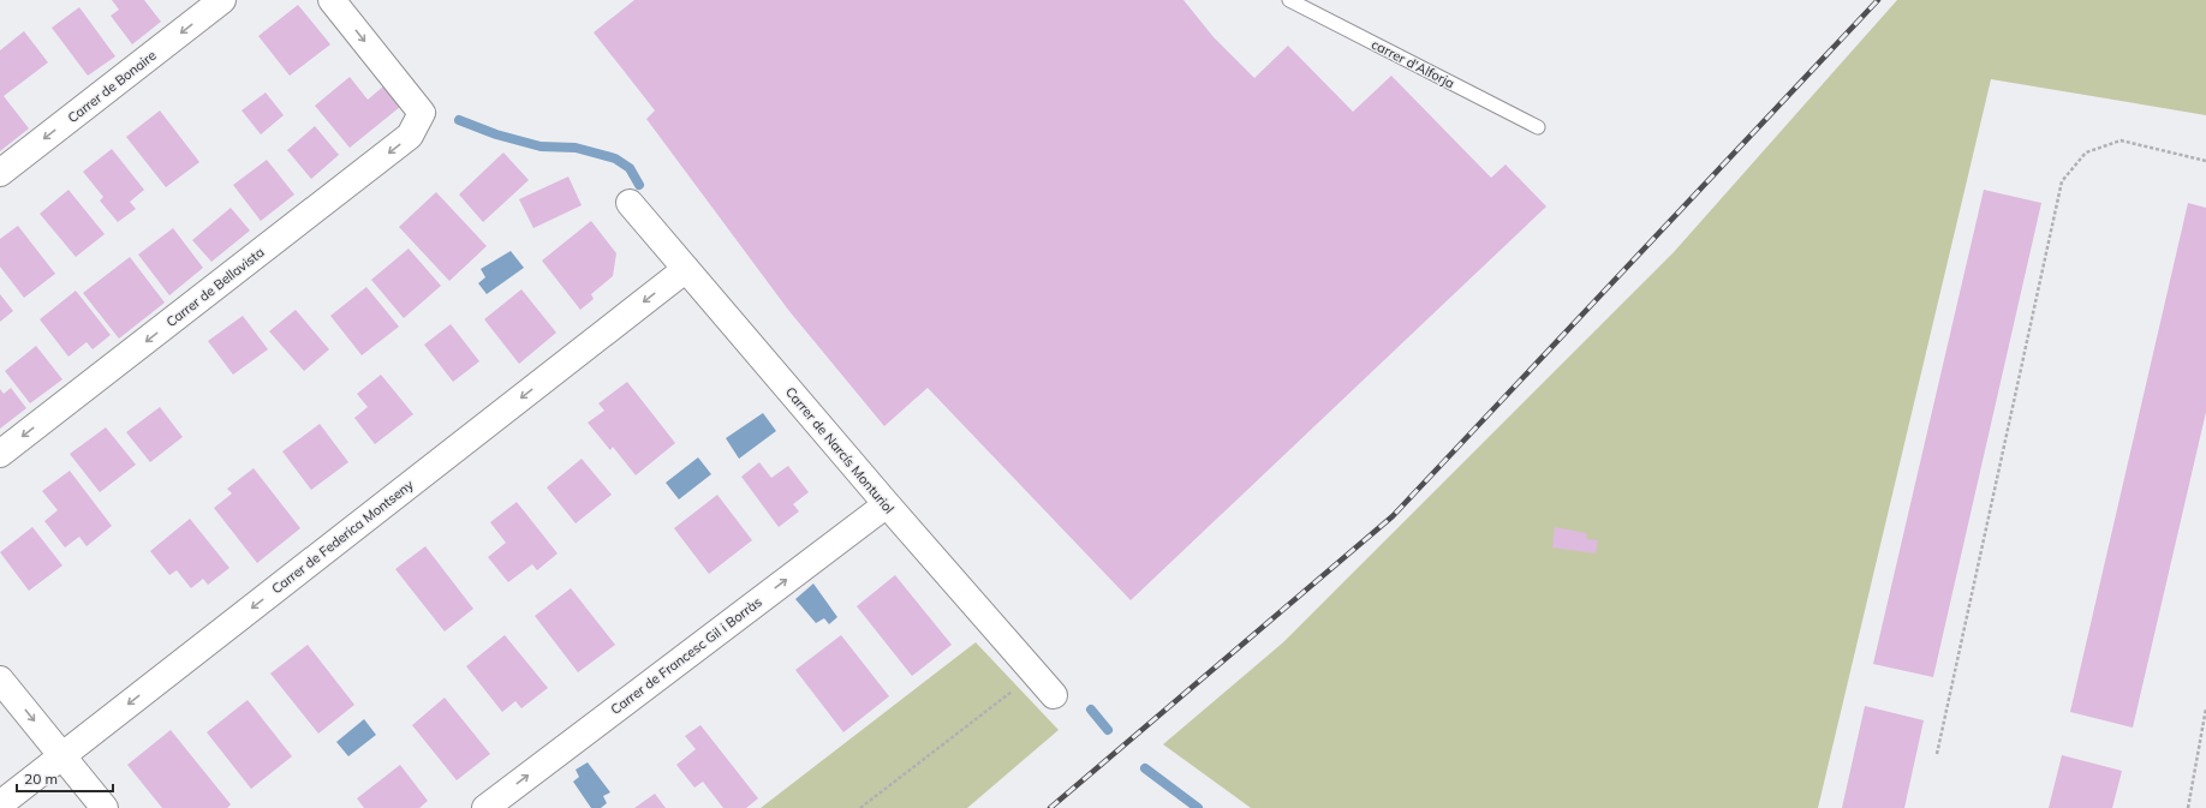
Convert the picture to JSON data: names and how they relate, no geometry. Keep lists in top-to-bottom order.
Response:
{
  "streets": {
    "street": [
      "Carrer de Bonaire",
      "Carrer de Bellavista",
      "Carrer de Narcís Monturiol",
      "Carrer de Federica Montseny",
      "Carrer de Francesc Gil i Borràs"
    ],
    "lane": ["carrer d'Alforja"]
  },
  "crossings": [
    ["Carrer de Narcís Monturiol", "Carrer de Federica Montseny"],
    ["Carrer de Narcís Monturiol", "Carrer de Francesc Gil i Borràs"]
  ],
  "one_way": [
    "Carrer de Bonaire",
    "Carrer de Bellavista",
    "Carrer de Federica Montseny",
    "Carrer de Francesc Gil i Borràs"
  ],
  "scale_bar": "20 m"
}
